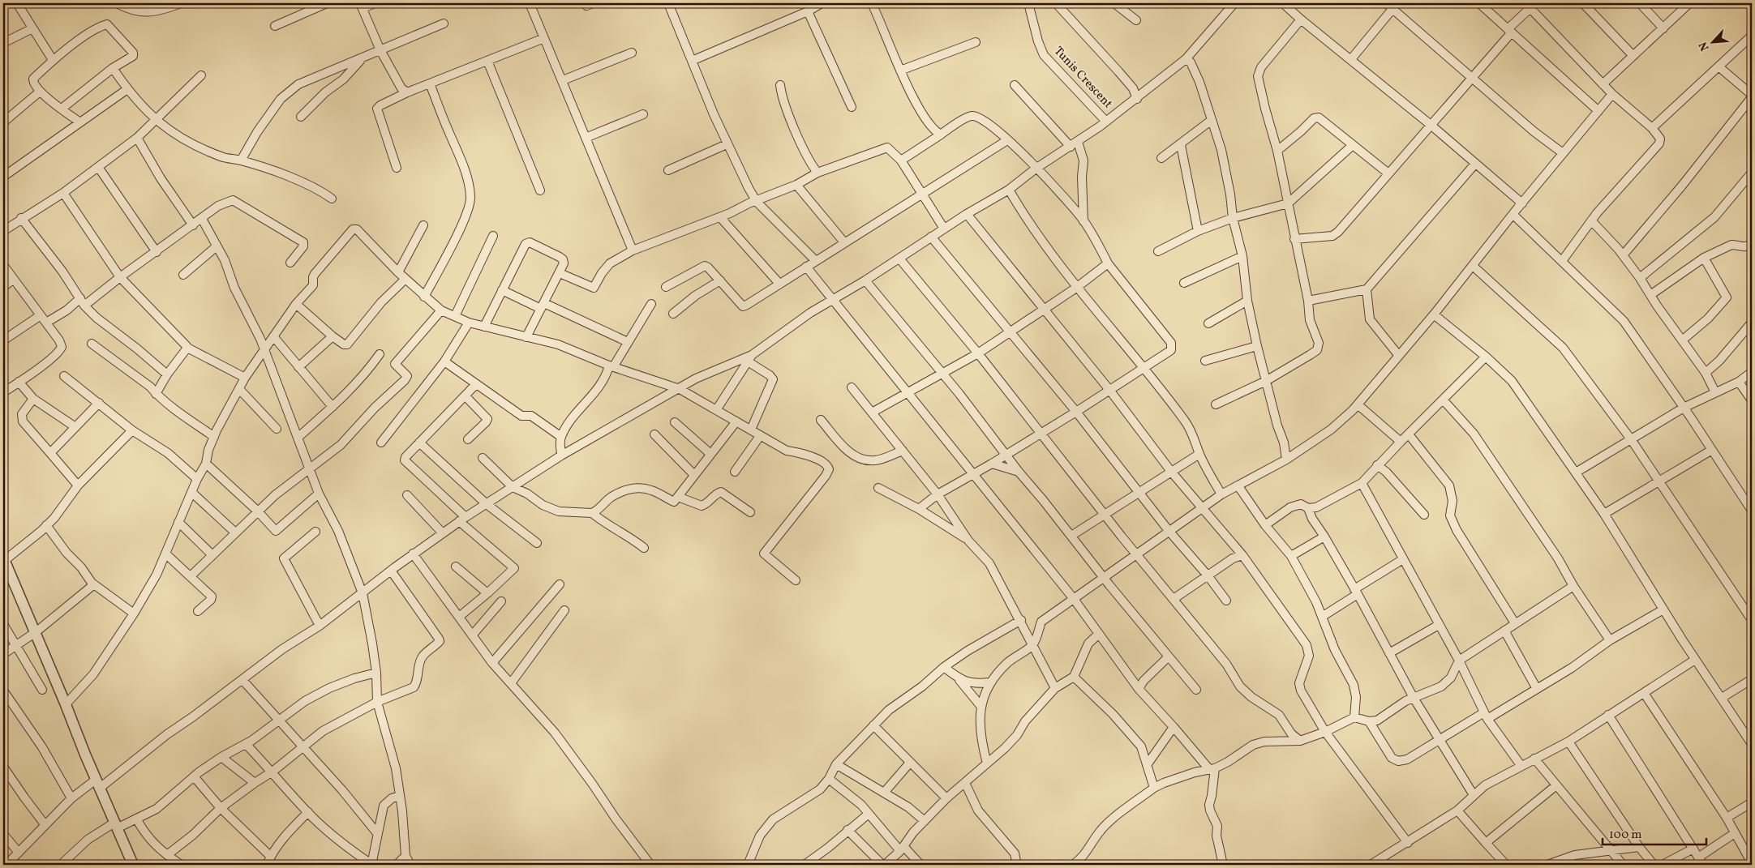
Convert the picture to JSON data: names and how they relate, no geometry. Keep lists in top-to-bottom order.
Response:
{
  "streets": {
    "street": ["Tunis Crescent"]
  },
  "scale_bar": "100 m",
  "north": "bottom left"
}
